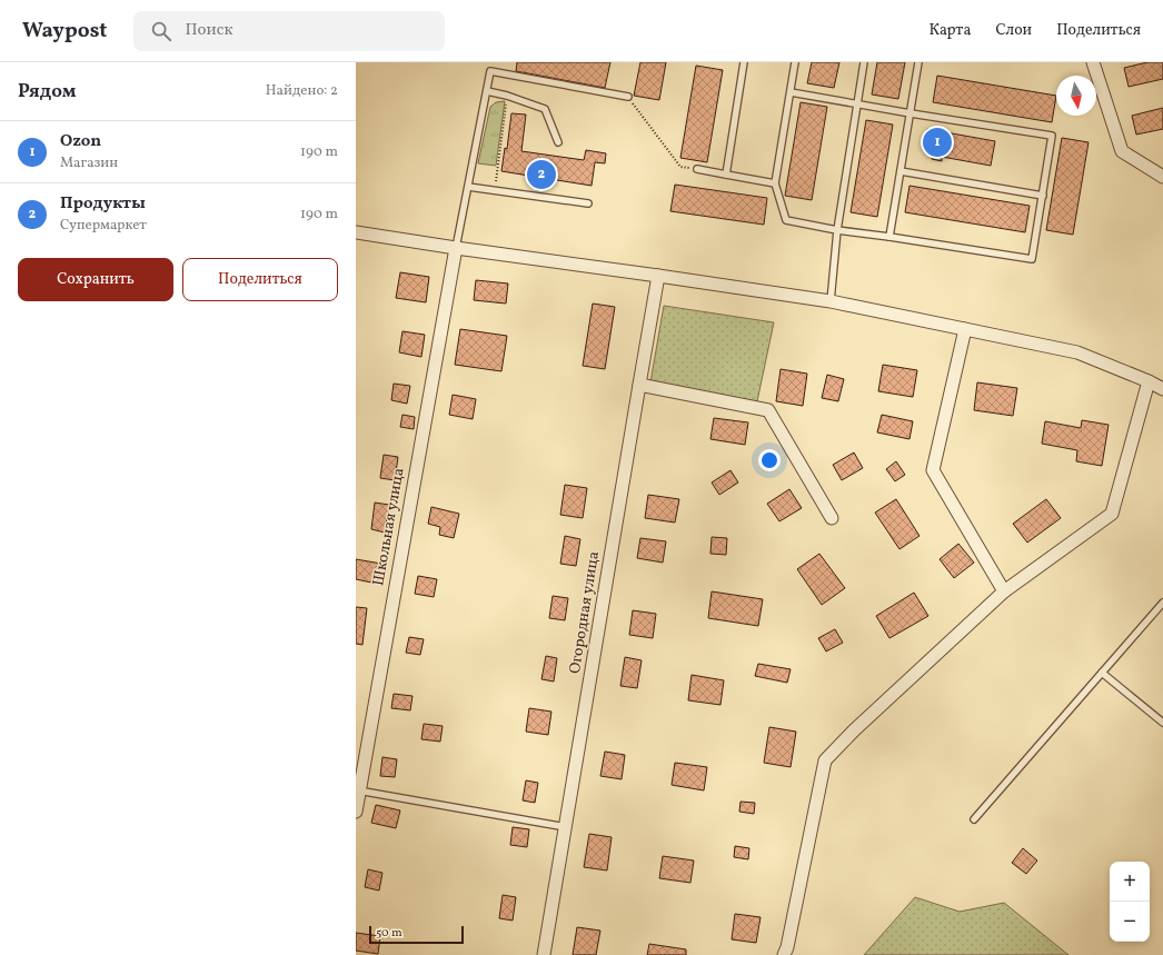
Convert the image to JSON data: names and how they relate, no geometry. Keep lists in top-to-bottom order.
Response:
{
  "streets": {
    "street": ["Школьная улица", "Огородная улица"]
  },
  "scale_bar": "50 m",
  "north": "bottom",
  "page": {
    "header": "Waypost",
    "search": "Поиск",
    "nav": ["Карта", "Слои", "Поделиться"],
    "heading": ["Рядом", "Найдено: 2"],
    "list": [
      {
        "mark": "1",
        "name": "Ozon",
        "note": "Магазин",
        "value": "190 m"
      },
      {
        "mark": "2",
        "name": "Продукты",
        "note": "Супермаркет",
        "value": "190 m"
      }
    ],
    "pins": ["1", "2"],
    "buttons": ["Сохранить", "Поделиться"],
    "map_buttons": ["+", "−"],
    "scale": "50 m"
  }
}
